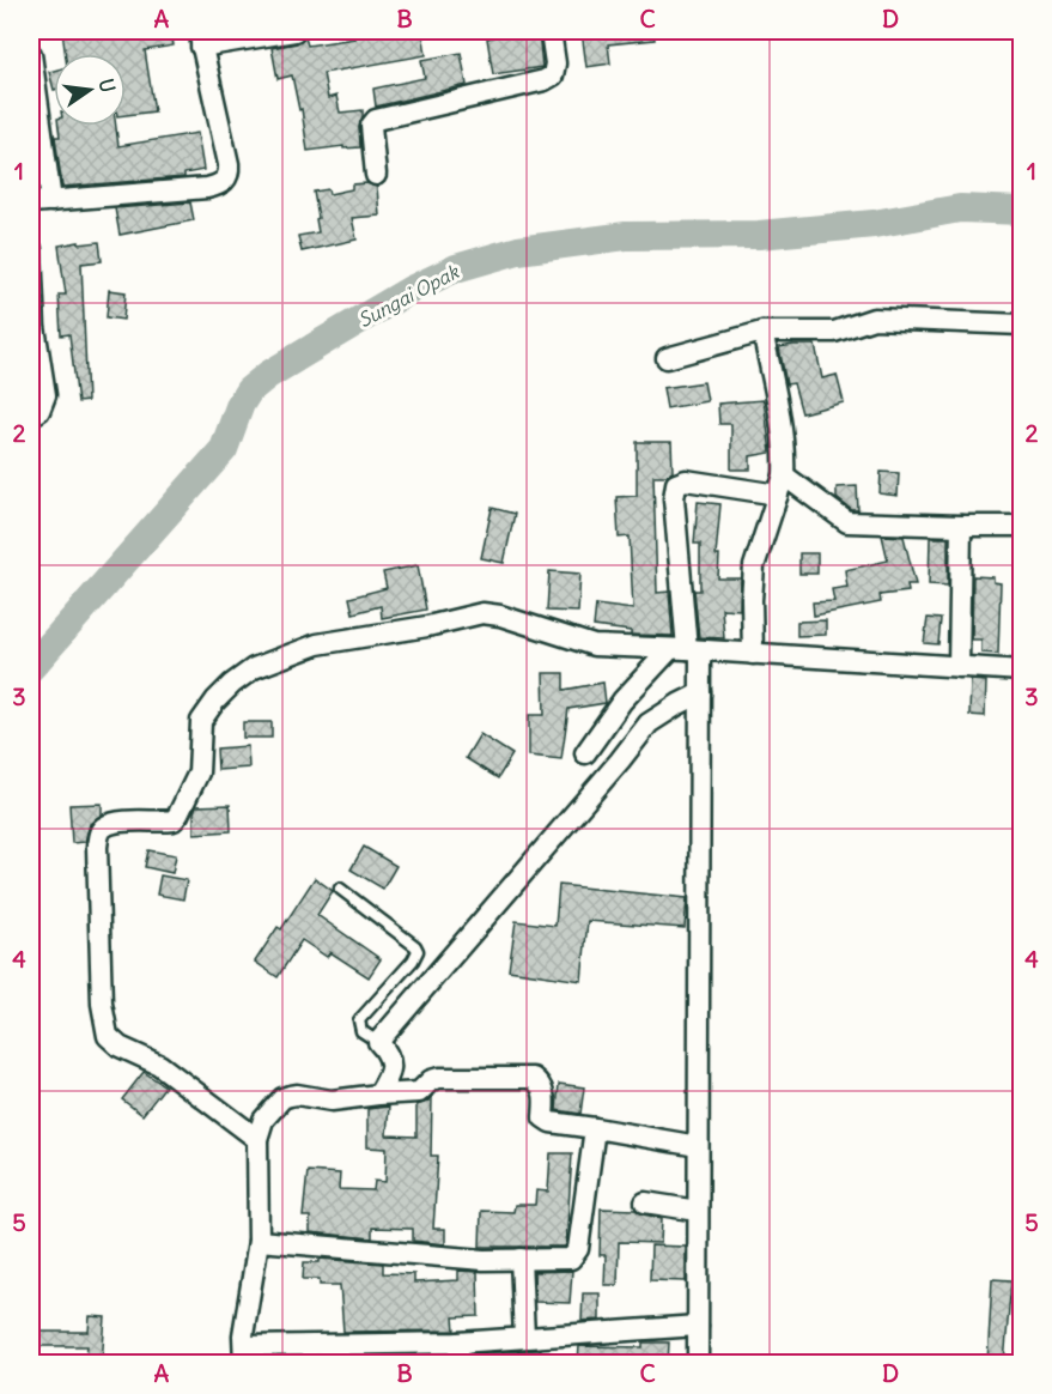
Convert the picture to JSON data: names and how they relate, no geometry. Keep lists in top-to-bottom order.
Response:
{
  "water": ["Sungai Opak"],
  "north": "right",
  "grid": {
    "columns": [
      "A",
      "B",
      "C",
      "D"
    ],
    "rows": [
      "1",
      "2",
      "3",
      "4",
      "5"
    ]
  }
}
